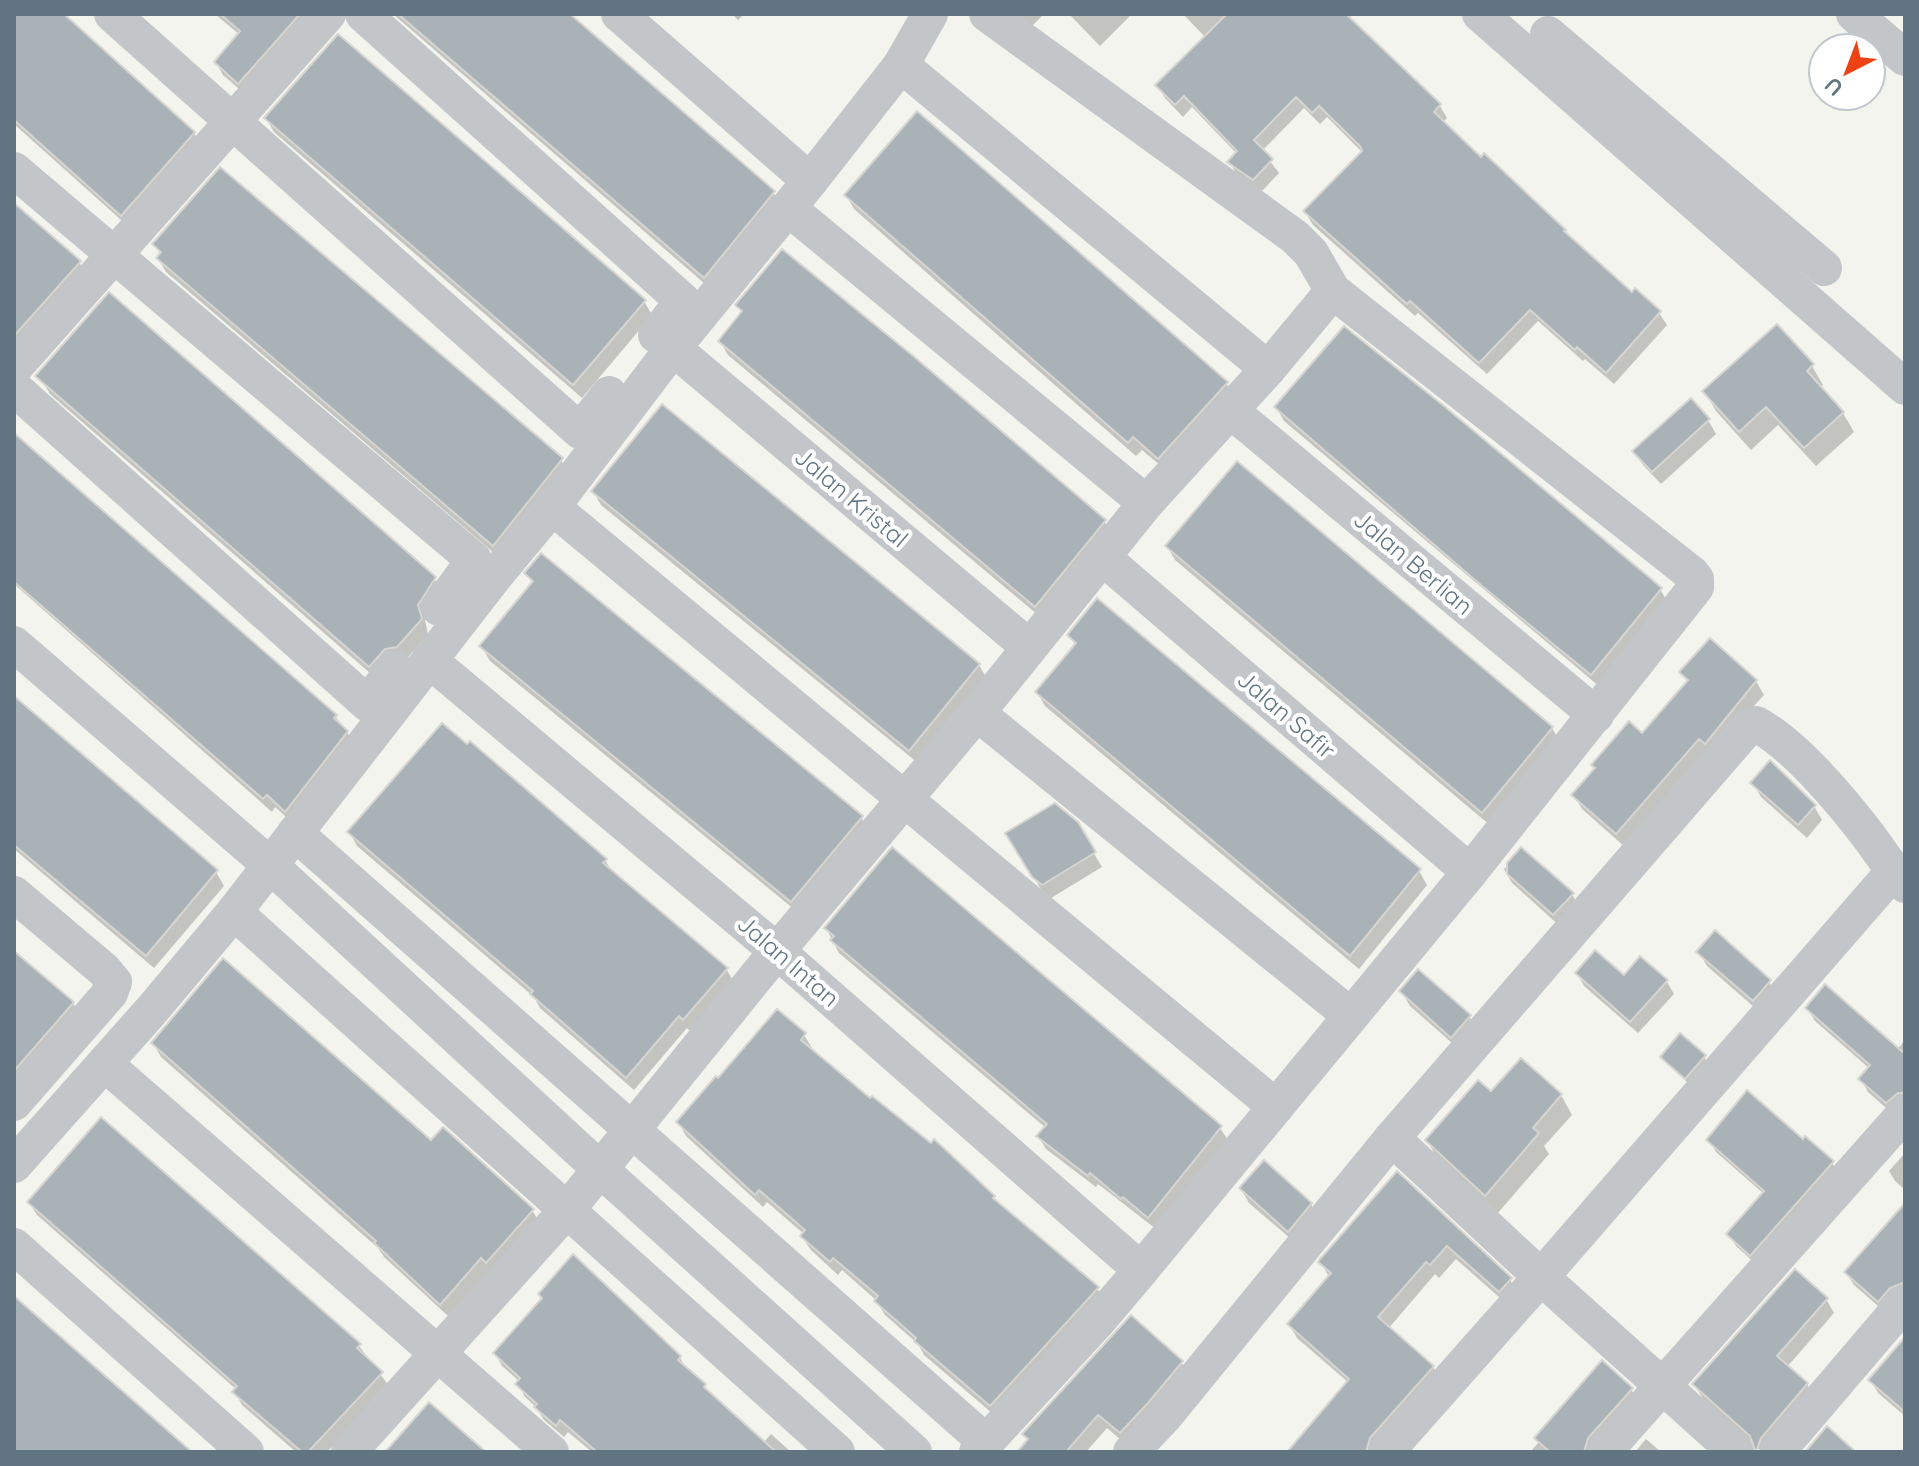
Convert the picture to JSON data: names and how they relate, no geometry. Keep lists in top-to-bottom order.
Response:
{
  "streets": {
    "street": [
      "Jalan Kristal",
      "Jalan Berlian",
      "Jalan Safir",
      "Jalan Intan"
    ]
  },
  "north": "bottom left"
}
